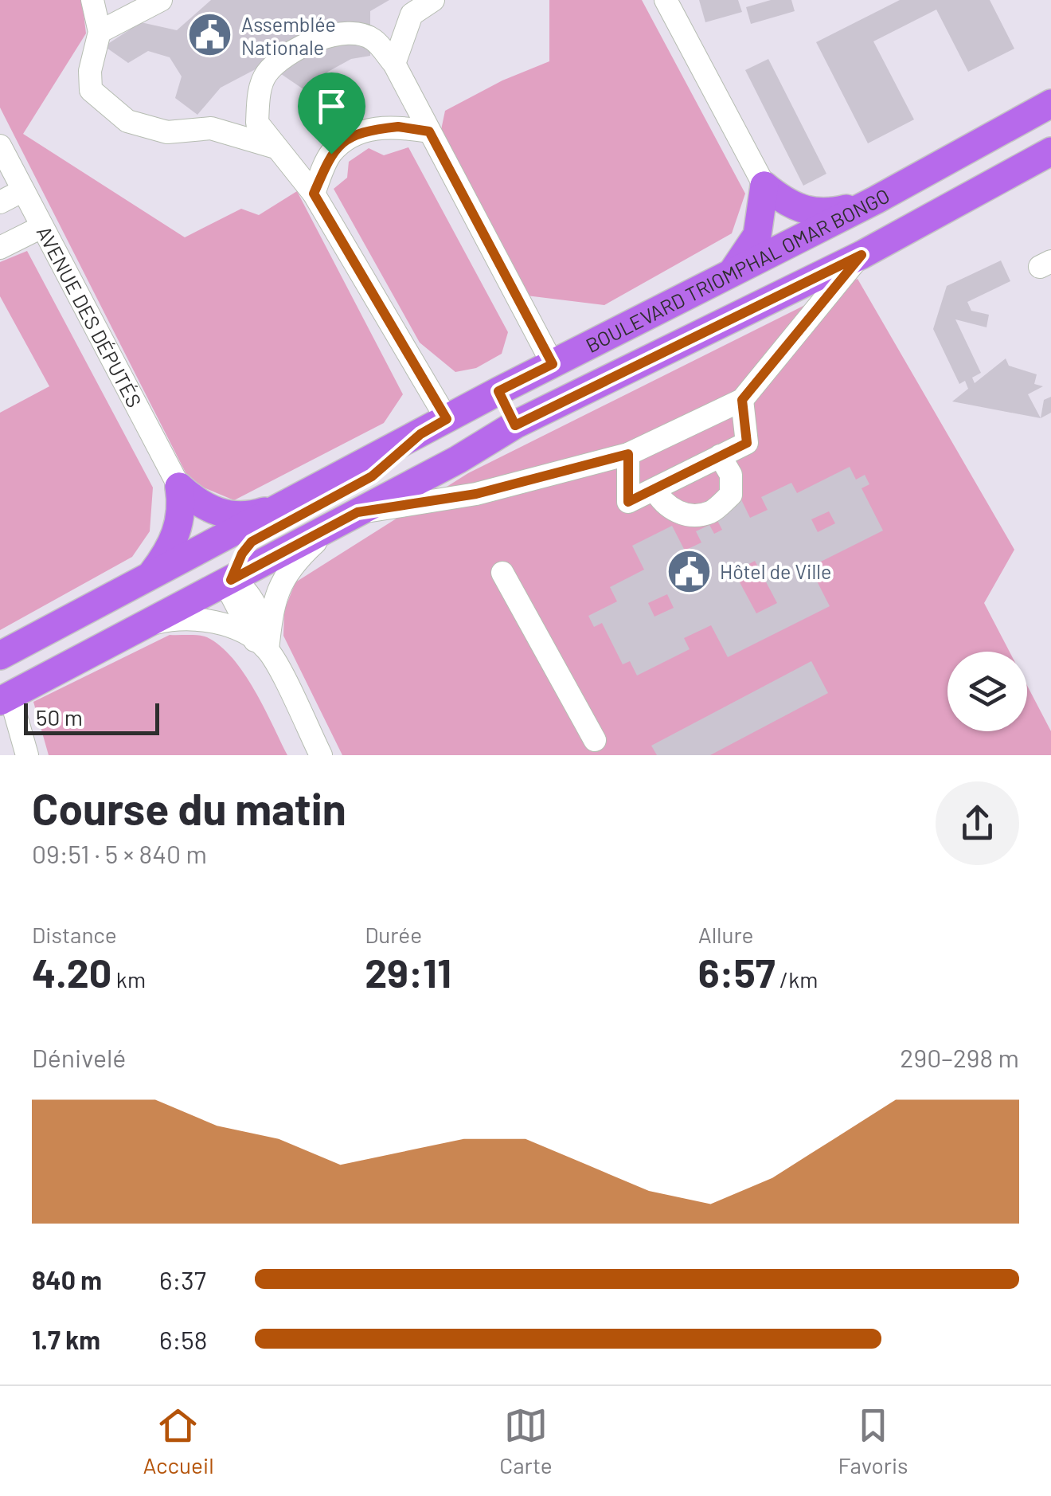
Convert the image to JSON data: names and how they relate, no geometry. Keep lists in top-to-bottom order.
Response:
{
  "streets": {
    "main road": ["BOULEVARD TRIOMPHAL OMAR BONGO"],
    "street": ["AVENUE DES DÉPUTÉS"]
  },
  "places": {
    "public building": ["Assemblée Nationale", "Hôtel de Ville"]
  },
  "scale_bar": "50 m",
  "page": {
    "scale": "50 m",
    "heading": ["Course du matin", "09:51 · 5 × 840 m"],
    "stats": [
      ["Distance", "4.20 km"],
      ["Durée", "29:11"],
      ["Allure", "6:57 /km"]
    ],
    "chart": ["Dénivelé", "290–298 m"],
    "list": [
      {
        "name": "840 m",
        "note": "6:37"
      },
      {
        "name": "1.7 km",
        "note": "6:58"
      }
    ],
    "tabs": ["Accueil", "Carte", "Favoris"]
  }
}
